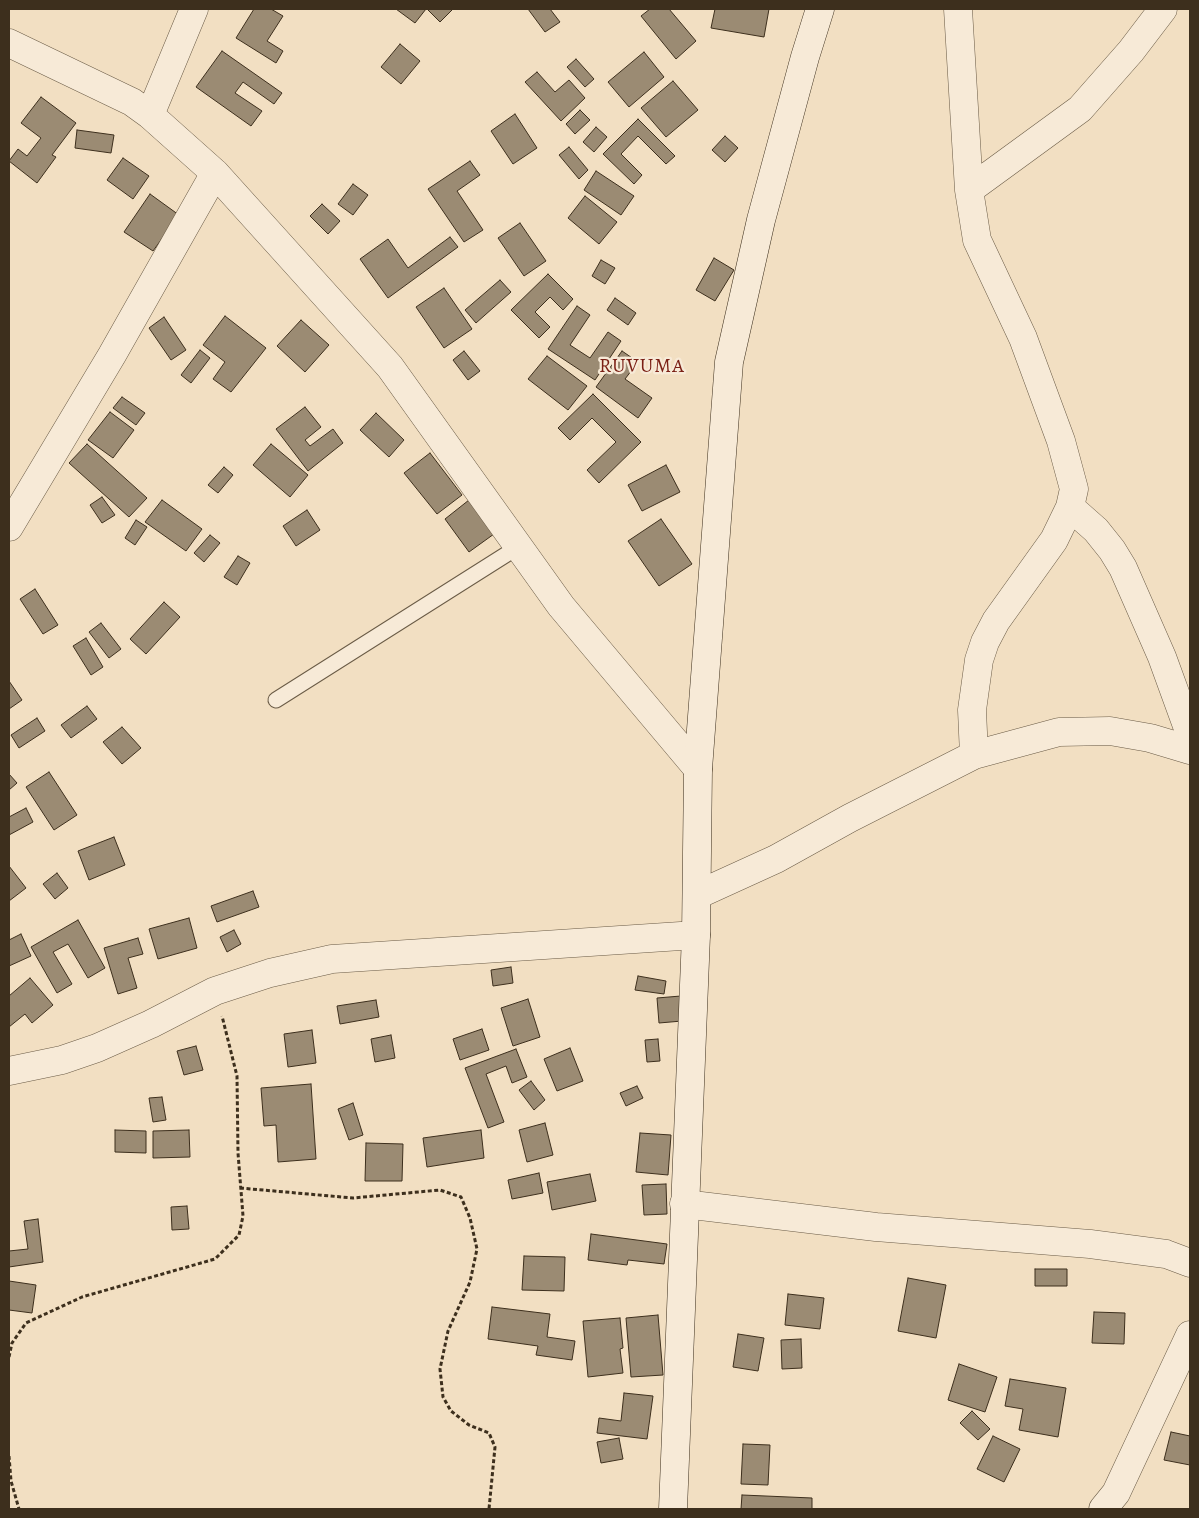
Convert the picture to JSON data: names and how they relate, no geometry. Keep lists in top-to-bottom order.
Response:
{
  "districts": ["RUVUMA"]
}
